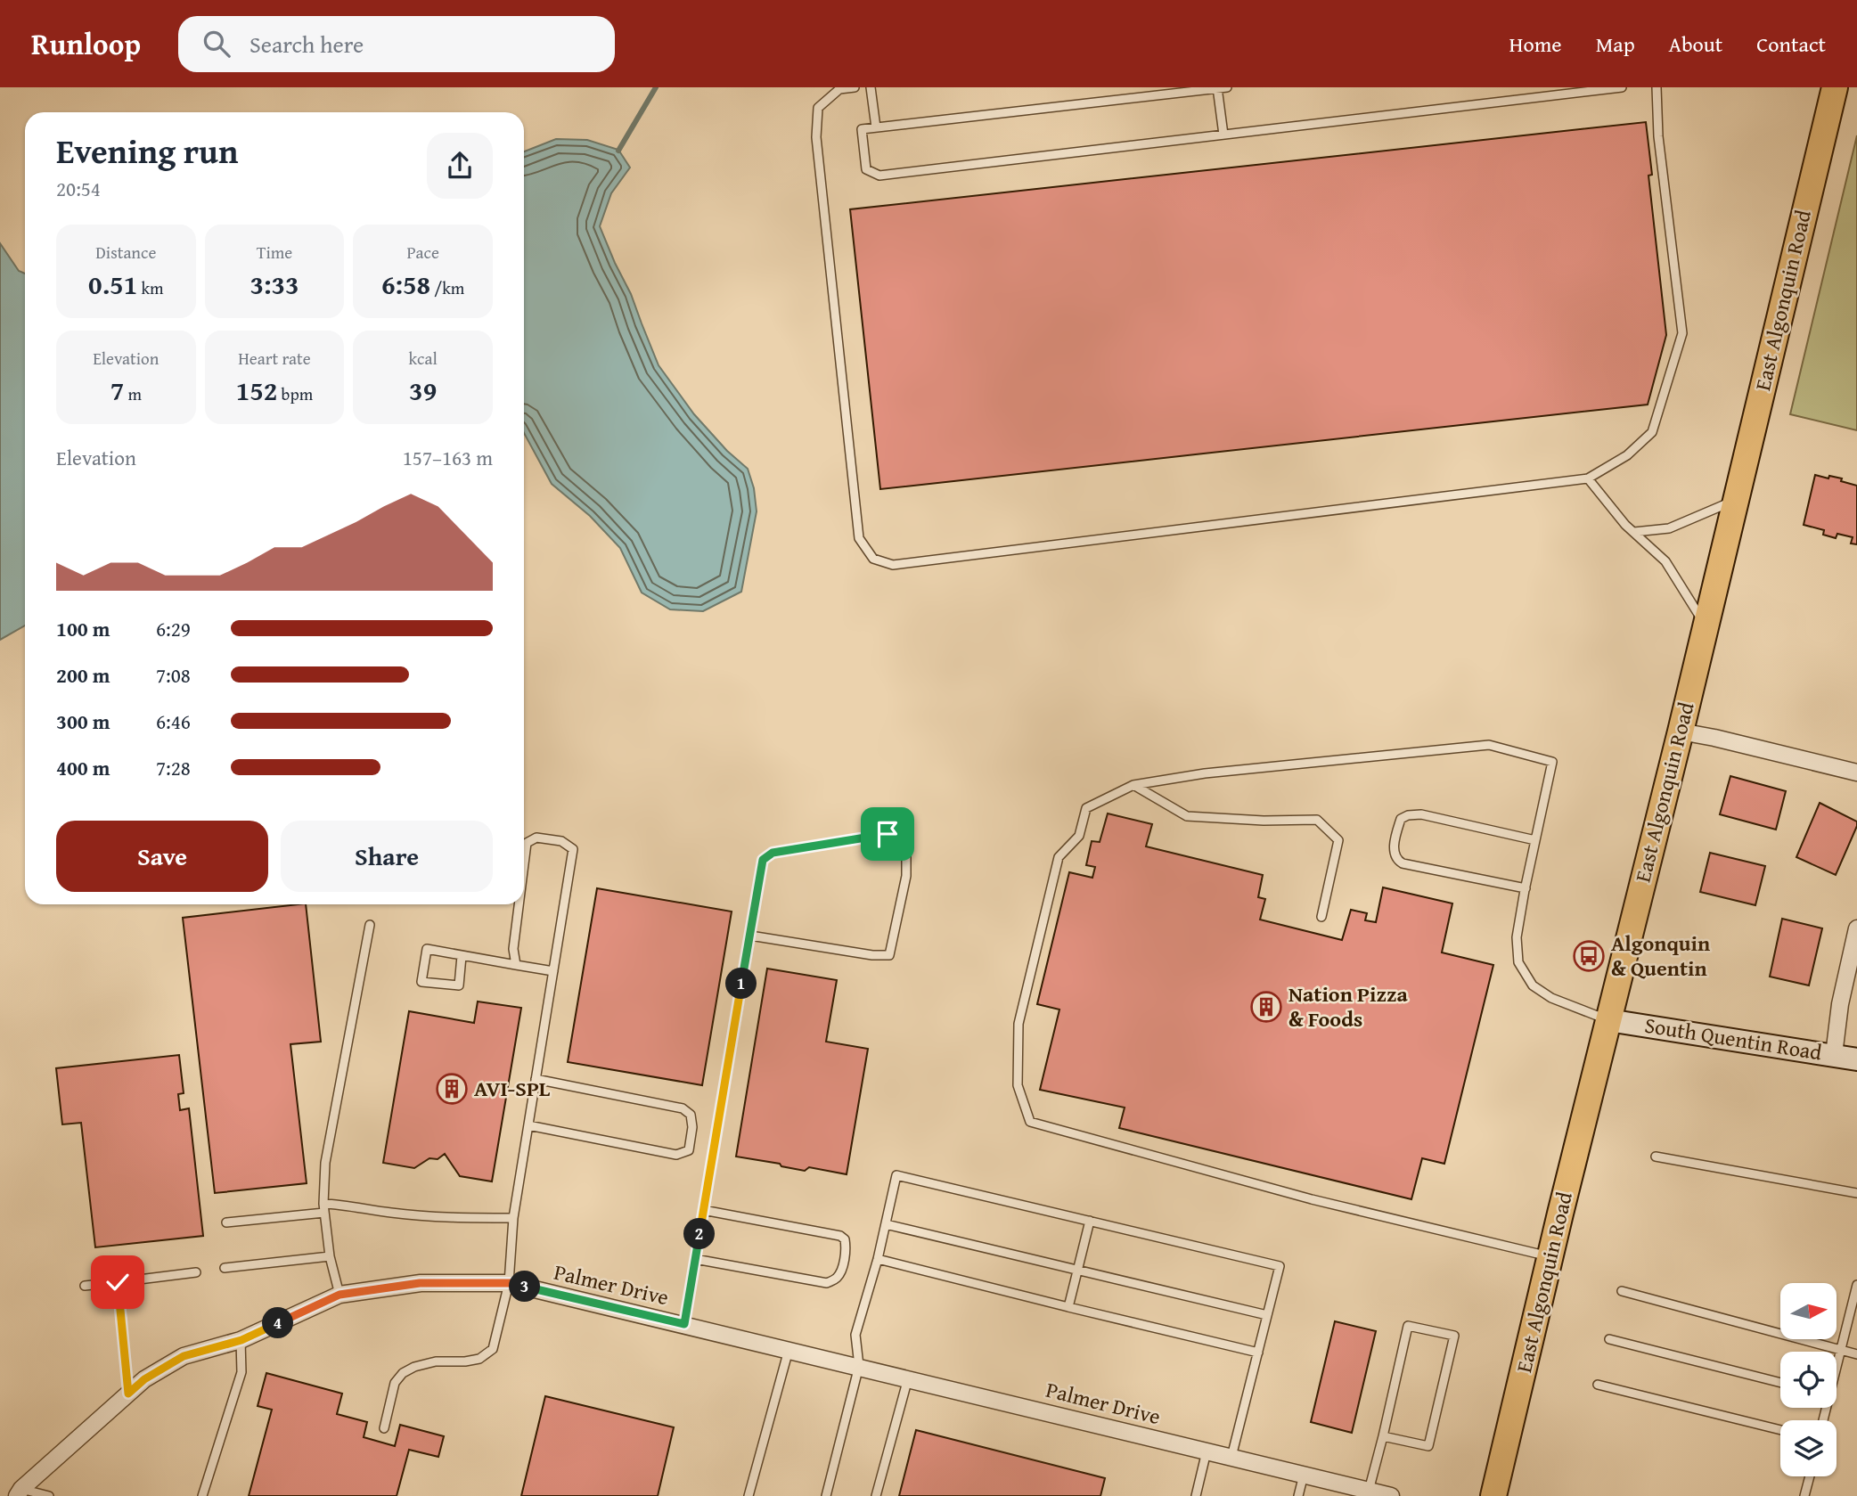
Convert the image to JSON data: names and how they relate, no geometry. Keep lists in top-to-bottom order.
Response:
{
  "streets": {
    "main road": ["East Algonquin Road", "South Quentin Road"],
    "street": ["Palmer Drive"]
  },
  "crossings": [
    ["East Algonquin Road", "South Quentin Road"]
  ],
  "places": {
    "bus stop": ["Algonquin & Quentin"],
    "building": ["Nation Pizza & Foods", "AVI-SPL"]
  },
  "north": "right",
  "page": {
    "header": "Runloop",
    "search": "Search here",
    "nav": [
      "Home",
      "Map",
      "About",
      "Contact"
    ],
    "heading": ["Evening run", "20:54"],
    "stats": [
      ["Distance", "0.51 km"],
      ["Time", "3:33"],
      ["Pace", "6:58 /km"],
      ["Elevation", "7 m"],
      ["Heart rate", "152 bpm"],
      ["kcal", "39"]
    ],
    "chart": ["Elevation", "157–163 m"],
    "list": [
      {
        "name": "100 m",
        "note": "6:29"
      },
      {
        "name": "200 m",
        "note": "7:08"
      },
      {
        "name": "300 m",
        "note": "6:46"
      },
      {
        "name": "400 m",
        "note": "7:28"
      }
    ],
    "buttons": ["Save", "Share"],
    "pins": [
      "1",
      "2",
      "3",
      "4"
    ]
  }
}
